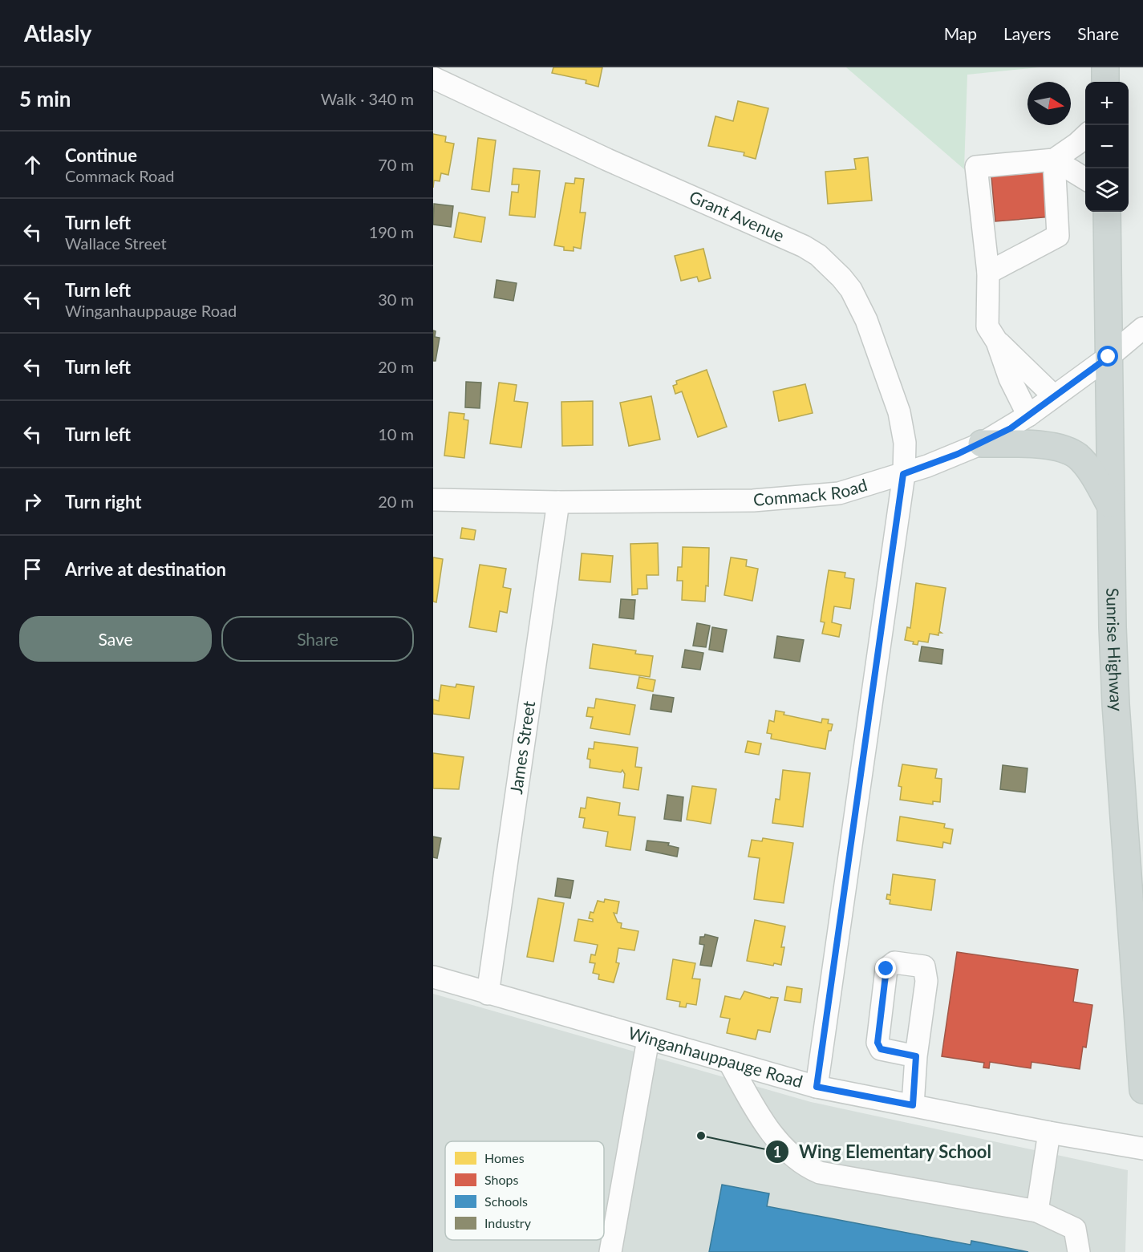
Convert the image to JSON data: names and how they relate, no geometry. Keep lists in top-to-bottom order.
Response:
{
  "streets": {
    "main road": ["Sunrise Highway"],
    "street": [
      "Grant Avenue",
      "Commack Road",
      "James Street",
      "Winganhauppauge Road"
    ]
  },
  "crossings": [
    ["Grant Avenue", "Commack Road"],
    ["Grant Avenue", "Winganhauppauge Road"],
    ["Commack Road", "Sunrise Highway"],
    ["Commack Road", "James Street"],
    ["James Street", "Winganhauppauge Road"]
  ],
  "places": ["Wing Elementary School"],
  "legend": [
    "Homes",
    "Shops",
    "Schools",
    "Industry"
  ],
  "north": "right",
  "page": {
    "header": "Atlasly",
    "nav": ["Map", "Layers", "Share"],
    "heading": ["5 min", "Walk · 340 m"],
    "map_buttons": ["+", "−"],
    "list": [
      ["Continue", "Commack Road", "70 m"],
      ["Turn left", "Wallace Street", "190 m"],
      ["Turn left", "Winganhauppauge Road", "30 m"],
      ["Turn left", "20 m"],
      ["Turn left", "10 m"],
      ["Turn right", "20 m"],
      "Arrive at destination"
    ],
    "buttons": ["Save", "Share"]
  }
}
